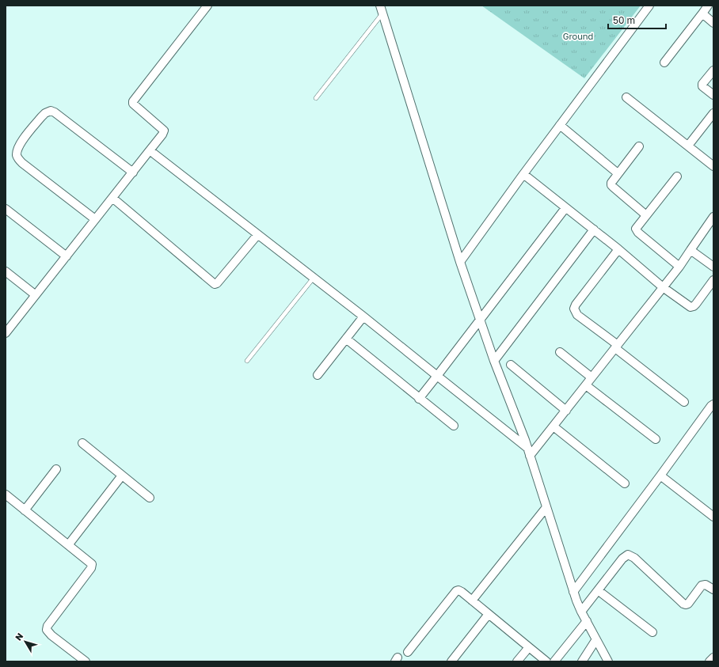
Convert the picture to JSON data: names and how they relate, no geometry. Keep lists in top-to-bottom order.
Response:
{
  "parks": ["Ground"],
  "scale_bar": "50 m",
  "north": "top left"
}
